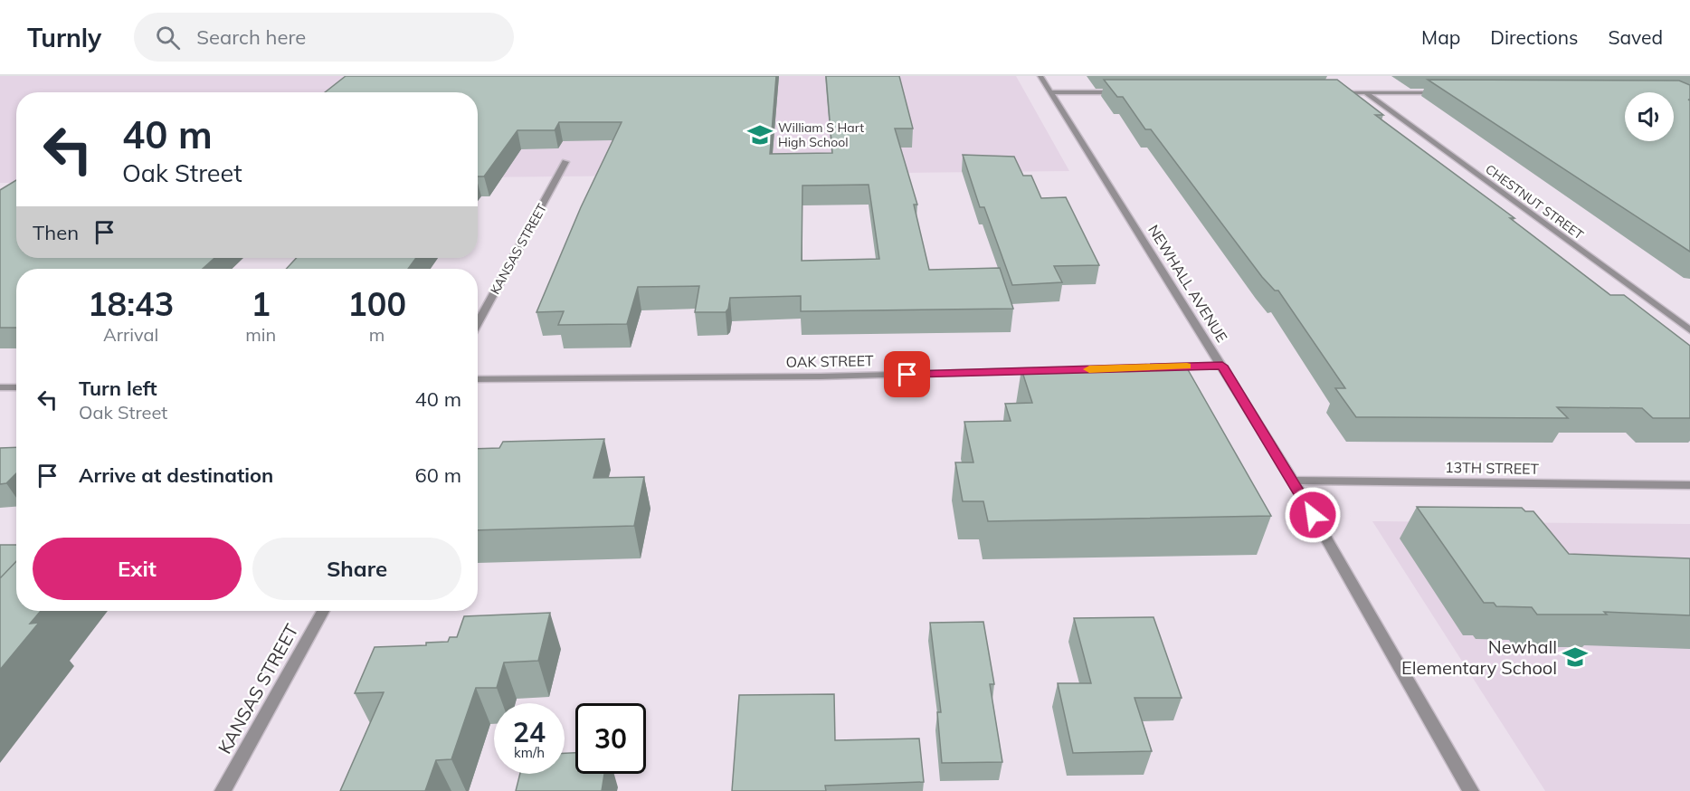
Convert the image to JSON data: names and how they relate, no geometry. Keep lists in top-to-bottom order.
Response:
{
  "streets": {
    "street": [
      "CHESTNUT STREET",
      "KANSAS STREET",
      "NEWHALL AVENUE",
      "OAK STREET",
      "13TH STREET"
    ]
  },
  "crossings": [
    ["NEWHALL AVENUE", "13TH STREET"]
  ],
  "places": {
    "school or university": ["William S Hart High School", "Newhall Elementary School"]
  },
  "page": {
    "header": "Turnly",
    "search": "Search here",
    "nav": ["Map", "Directions", "Saved"],
    "turn": ["40 m", "Oak Street"],
    "then": "Then",
    "eta": [
      "18:43",
      "Arrival",
      "1",
      "min",
      "100",
      "m"
    ],
    "list": [
      {
        "name": "Turn left",
        "note": "Oak Street",
        "value": "40 m"
      },
      {
        "name": "Arrive at destination",
        "value": "60 m"
      }
    ],
    "buttons": ["Exit", "Share"],
    "speed": "24 km/h",
    "limit": "30"
  }
}
